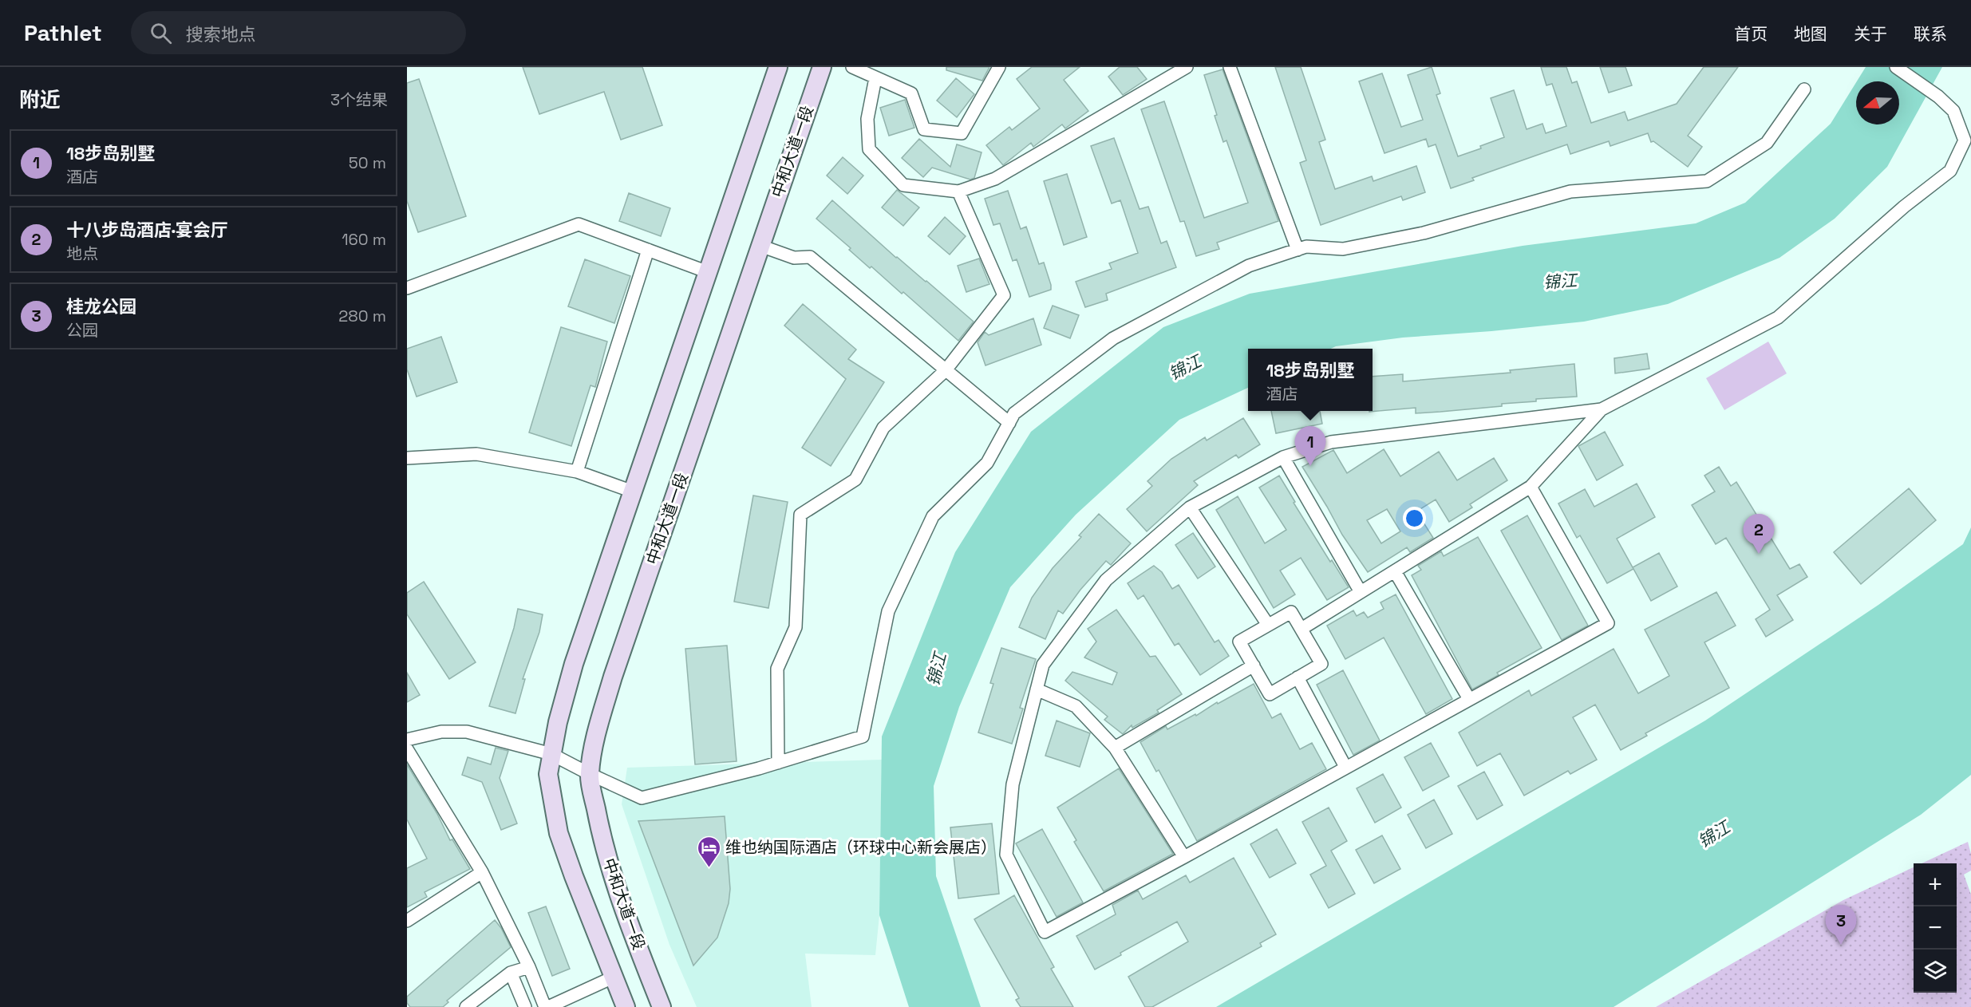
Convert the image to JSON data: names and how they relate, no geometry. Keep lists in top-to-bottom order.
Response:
{
  "streets": {
    "main road": ["中和大道一段"]
  },
  "water": ["锦江"],
  "places": {
    "hotel": ["维也纳国际酒店（环球中心新会展店）"]
  },
  "north": "left",
  "page": {
    "header": "Pathlet",
    "search": "搜索地点",
    "nav": [
      "首页",
      "地图",
      "关于",
      "联系"
    ],
    "heading": ["附近", "3个结果"],
    "list": [
      {
        "mark": "1",
        "name": "18步岛别墅",
        "note": "酒店",
        "value": "50 m"
      },
      {
        "mark": "2",
        "name": "十八步岛酒店·宴会厅",
        "note": "地点",
        "value": "160 m"
      },
      {
        "mark": "3",
        "name": "桂龙公园",
        "note": "公园",
        "value": "280 m"
      }
    ],
    "popup": ["18步岛别墅", "酒店"],
    "pins": ["1", "2", "3"],
    "map_buttons": ["+", "−"]
  }
}
